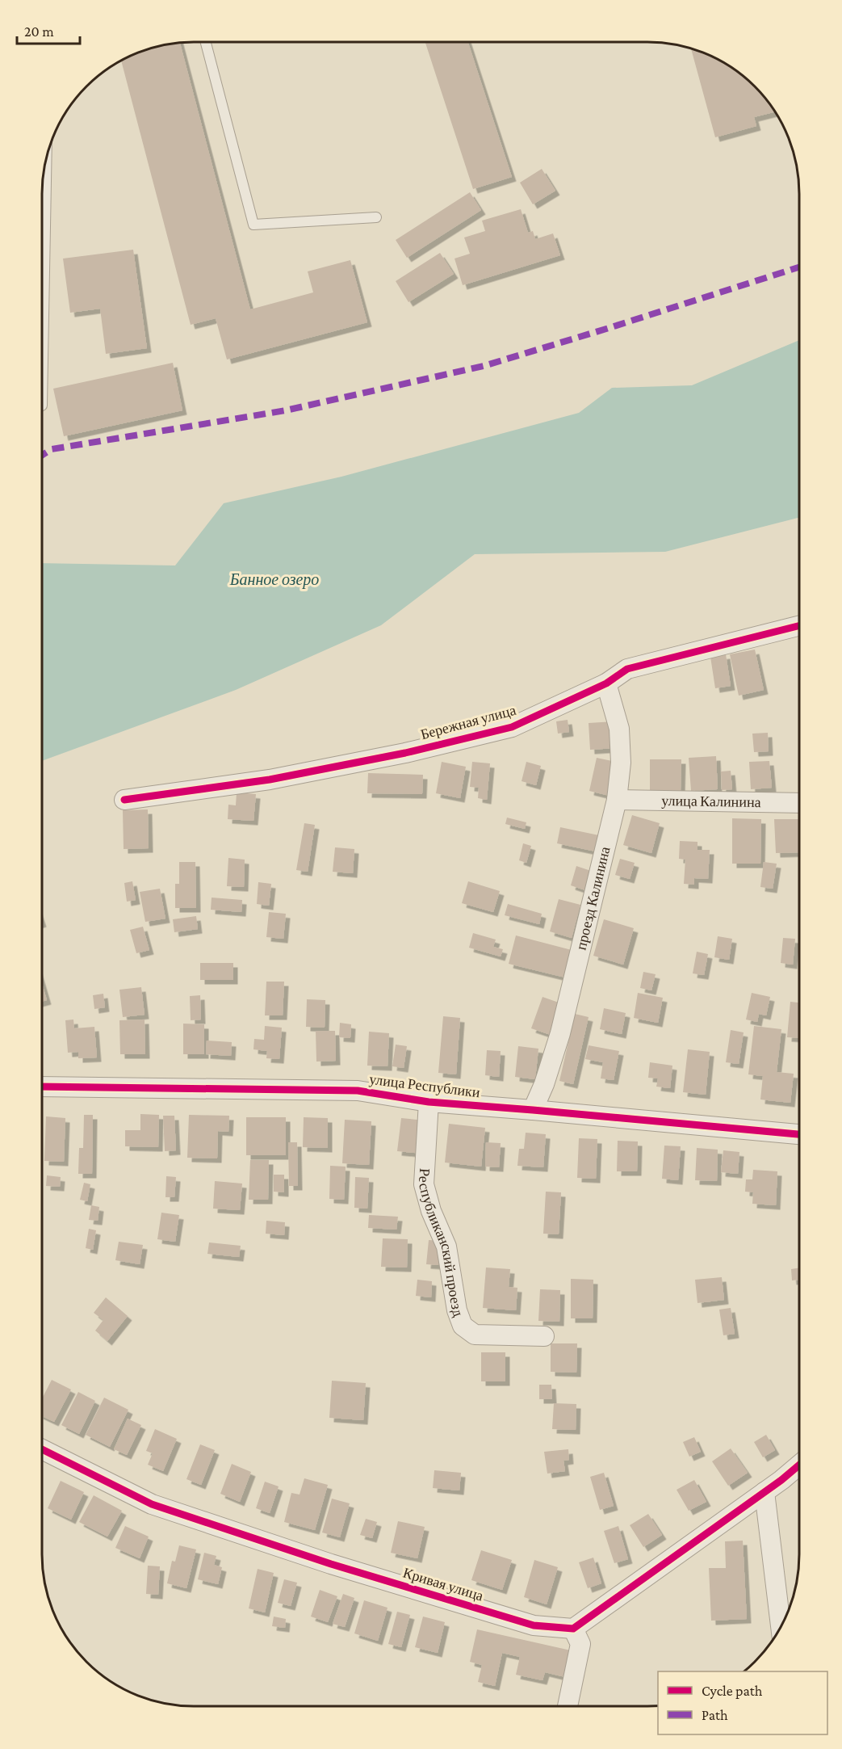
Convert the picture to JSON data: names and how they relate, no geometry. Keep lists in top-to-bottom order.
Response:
{
  "streets": {
    "street": [
      "Бережная улица",
      "улица Калинина",
      "проезд Калинина",
      "улица Республики",
      "Республиканский проезд",
      "Кривая улица"
    ]
  },
  "crossings": [
    ["Бережная улица", "проезд Калинина"],
    ["улица Калинина", "проезд Калинина"],
    ["проезд Калинина", "улица Республики"],
    ["улица Республики", "Республиканский проезд"]
  ],
  "water": ["Банное озеро"],
  "legend": ["Cycle path", "Path"],
  "scale_bar": "20 m"
}
